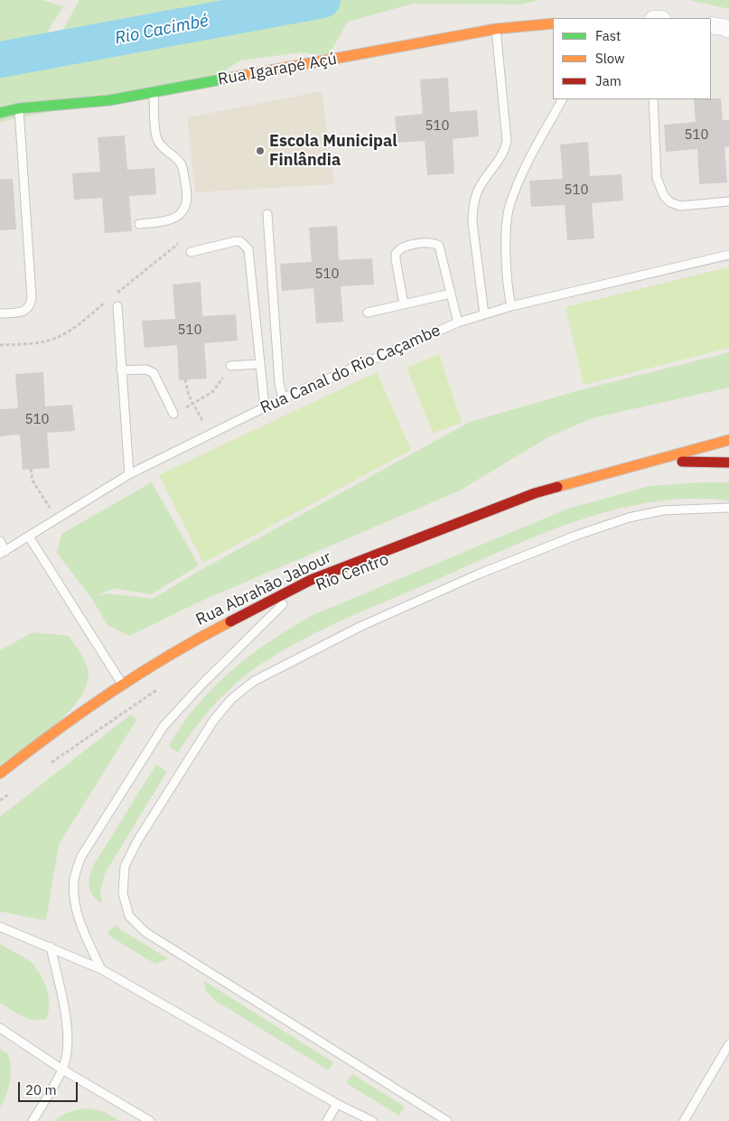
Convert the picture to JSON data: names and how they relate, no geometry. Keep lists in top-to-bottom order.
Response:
{
  "streets": {
    "street": ["Rua Igarapé Açú", "Rua Abrahão Jabour"],
    "lane": ["Rua Canal do Rio Caçambe"]
  },
  "water": ["Rio Cacimbé"],
  "places": ["Escola Municipal Finlândia"],
  "house_numbers": [
    "510",
    "510",
    "510",
    "510",
    "510",
    "510"
  ],
  "legend": ["Fast", "Slow", "Jam"],
  "scale_bar": "20 m"
}
